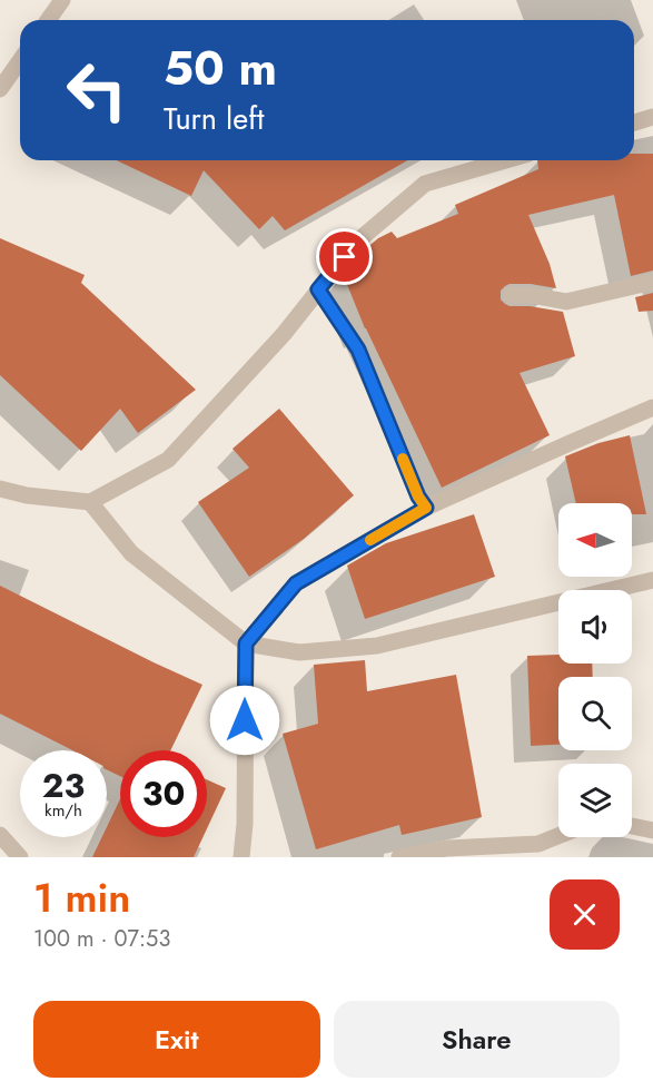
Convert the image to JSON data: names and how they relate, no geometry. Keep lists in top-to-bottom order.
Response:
{
  "north": "left",
  "page": {
    "turn": ["50 m", "Turn left"],
    "speed": "23 km/h",
    "limit": "30",
    "heading": ["1 min", "100 m · 07:53"],
    "buttons": ["Exit", "Share"]
  }
}
